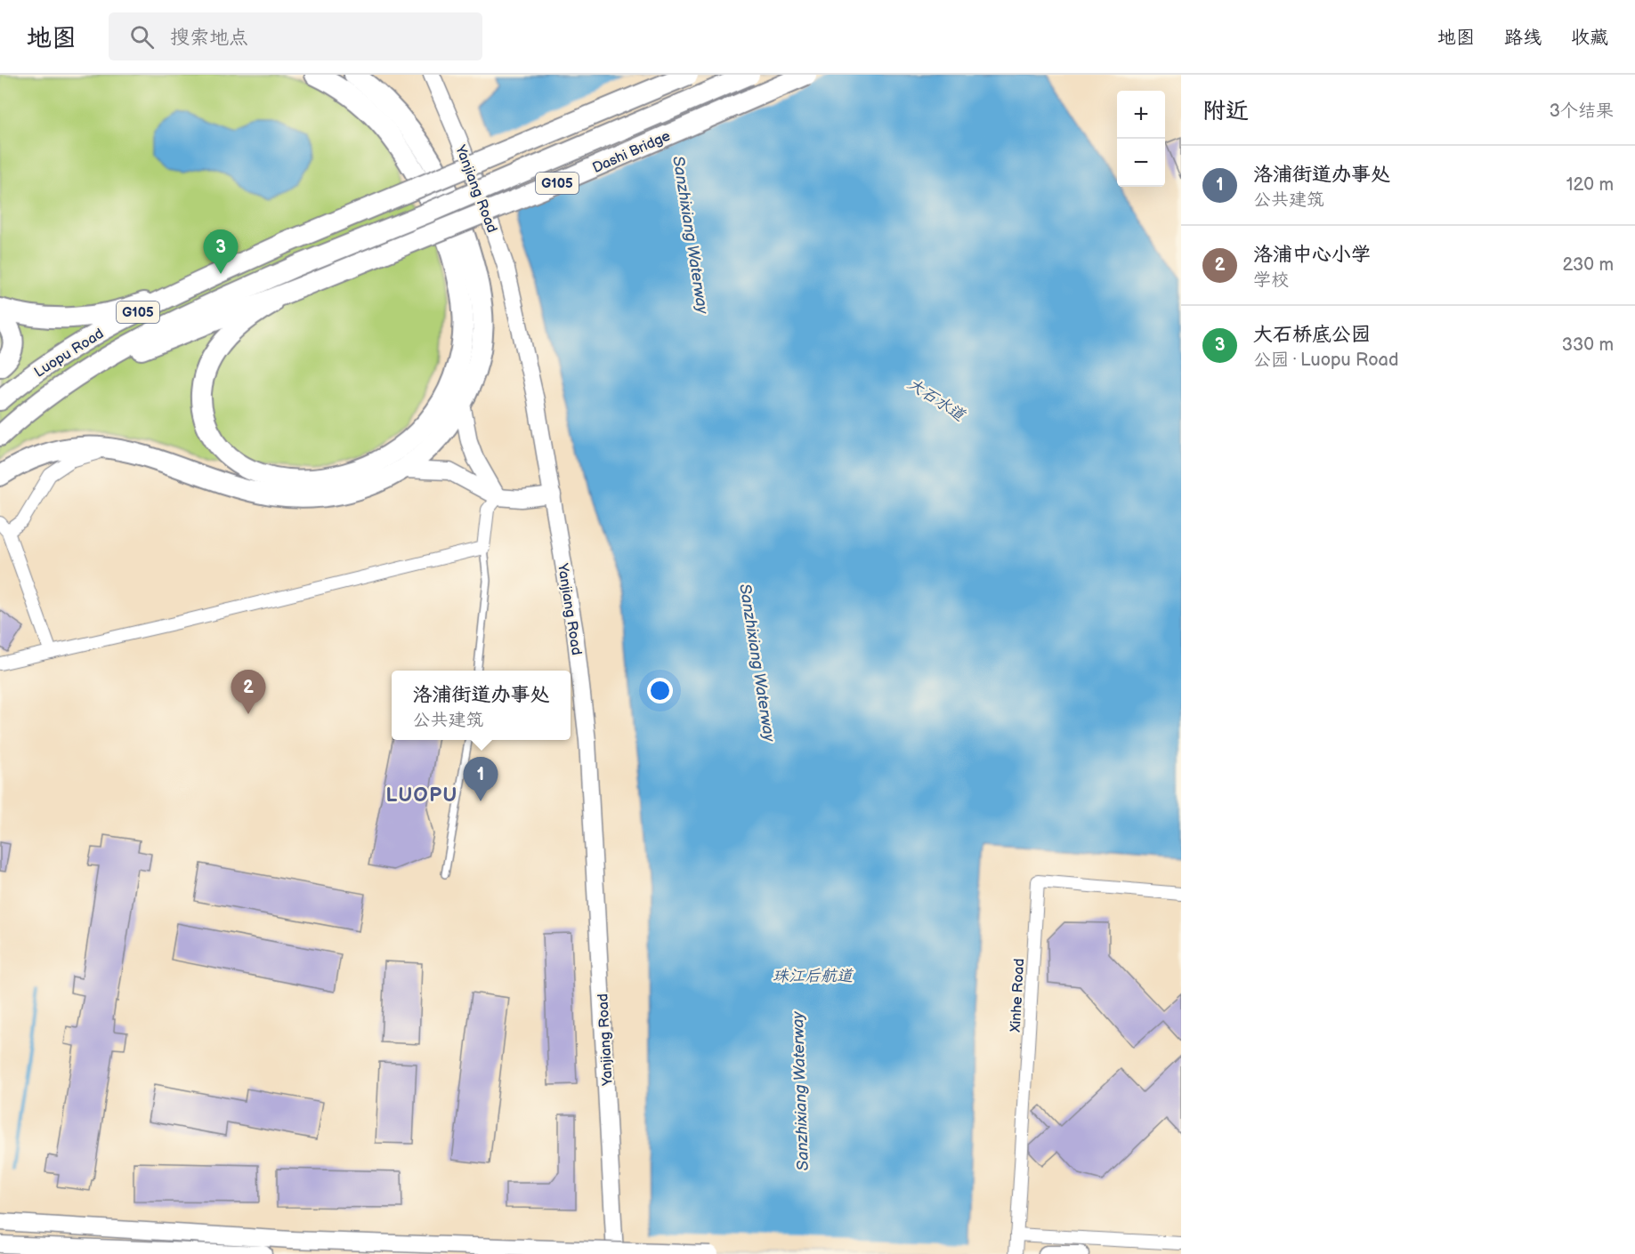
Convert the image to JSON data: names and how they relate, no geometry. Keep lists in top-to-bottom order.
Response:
{
  "streets": {
    "main road": ["Dashi Bridge", "G105", "Luopu Road"],
    "street": ["Yanjiang Road", "Xinhe Road"]
  },
  "crossings": [
    ["Dashi Bridge", "Luopu Road"],
    ["G105", "Luopu Road"]
  ],
  "districts": ["LUOPU"],
  "water": ["Sanzhixiang Waterway", "大石水道", "珠江后航道"],
  "page": {
    "header": "地图",
    "search": "搜索地点",
    "nav": ["地图", "路线", "收藏"],
    "heading": ["附近", "3个结果"],
    "map_buttons": ["+", "−"],
    "list": [
      {
        "mark": "1",
        "name": "洛浦街道办事处",
        "note": "公共建筑",
        "value": "120 m"
      },
      {
        "mark": "2",
        "name": "洛浦中心小学",
        "note": "学校",
        "value": "230 m"
      },
      {
        "mark": "3",
        "name": "大石桥底公园",
        "note": "公园 · Luopu Road",
        "value": "330 m"
      }
    ],
    "pins": ["3", "2", "1"],
    "popup": ["洛浦街道办事处", "公共建筑"]
  }
}
